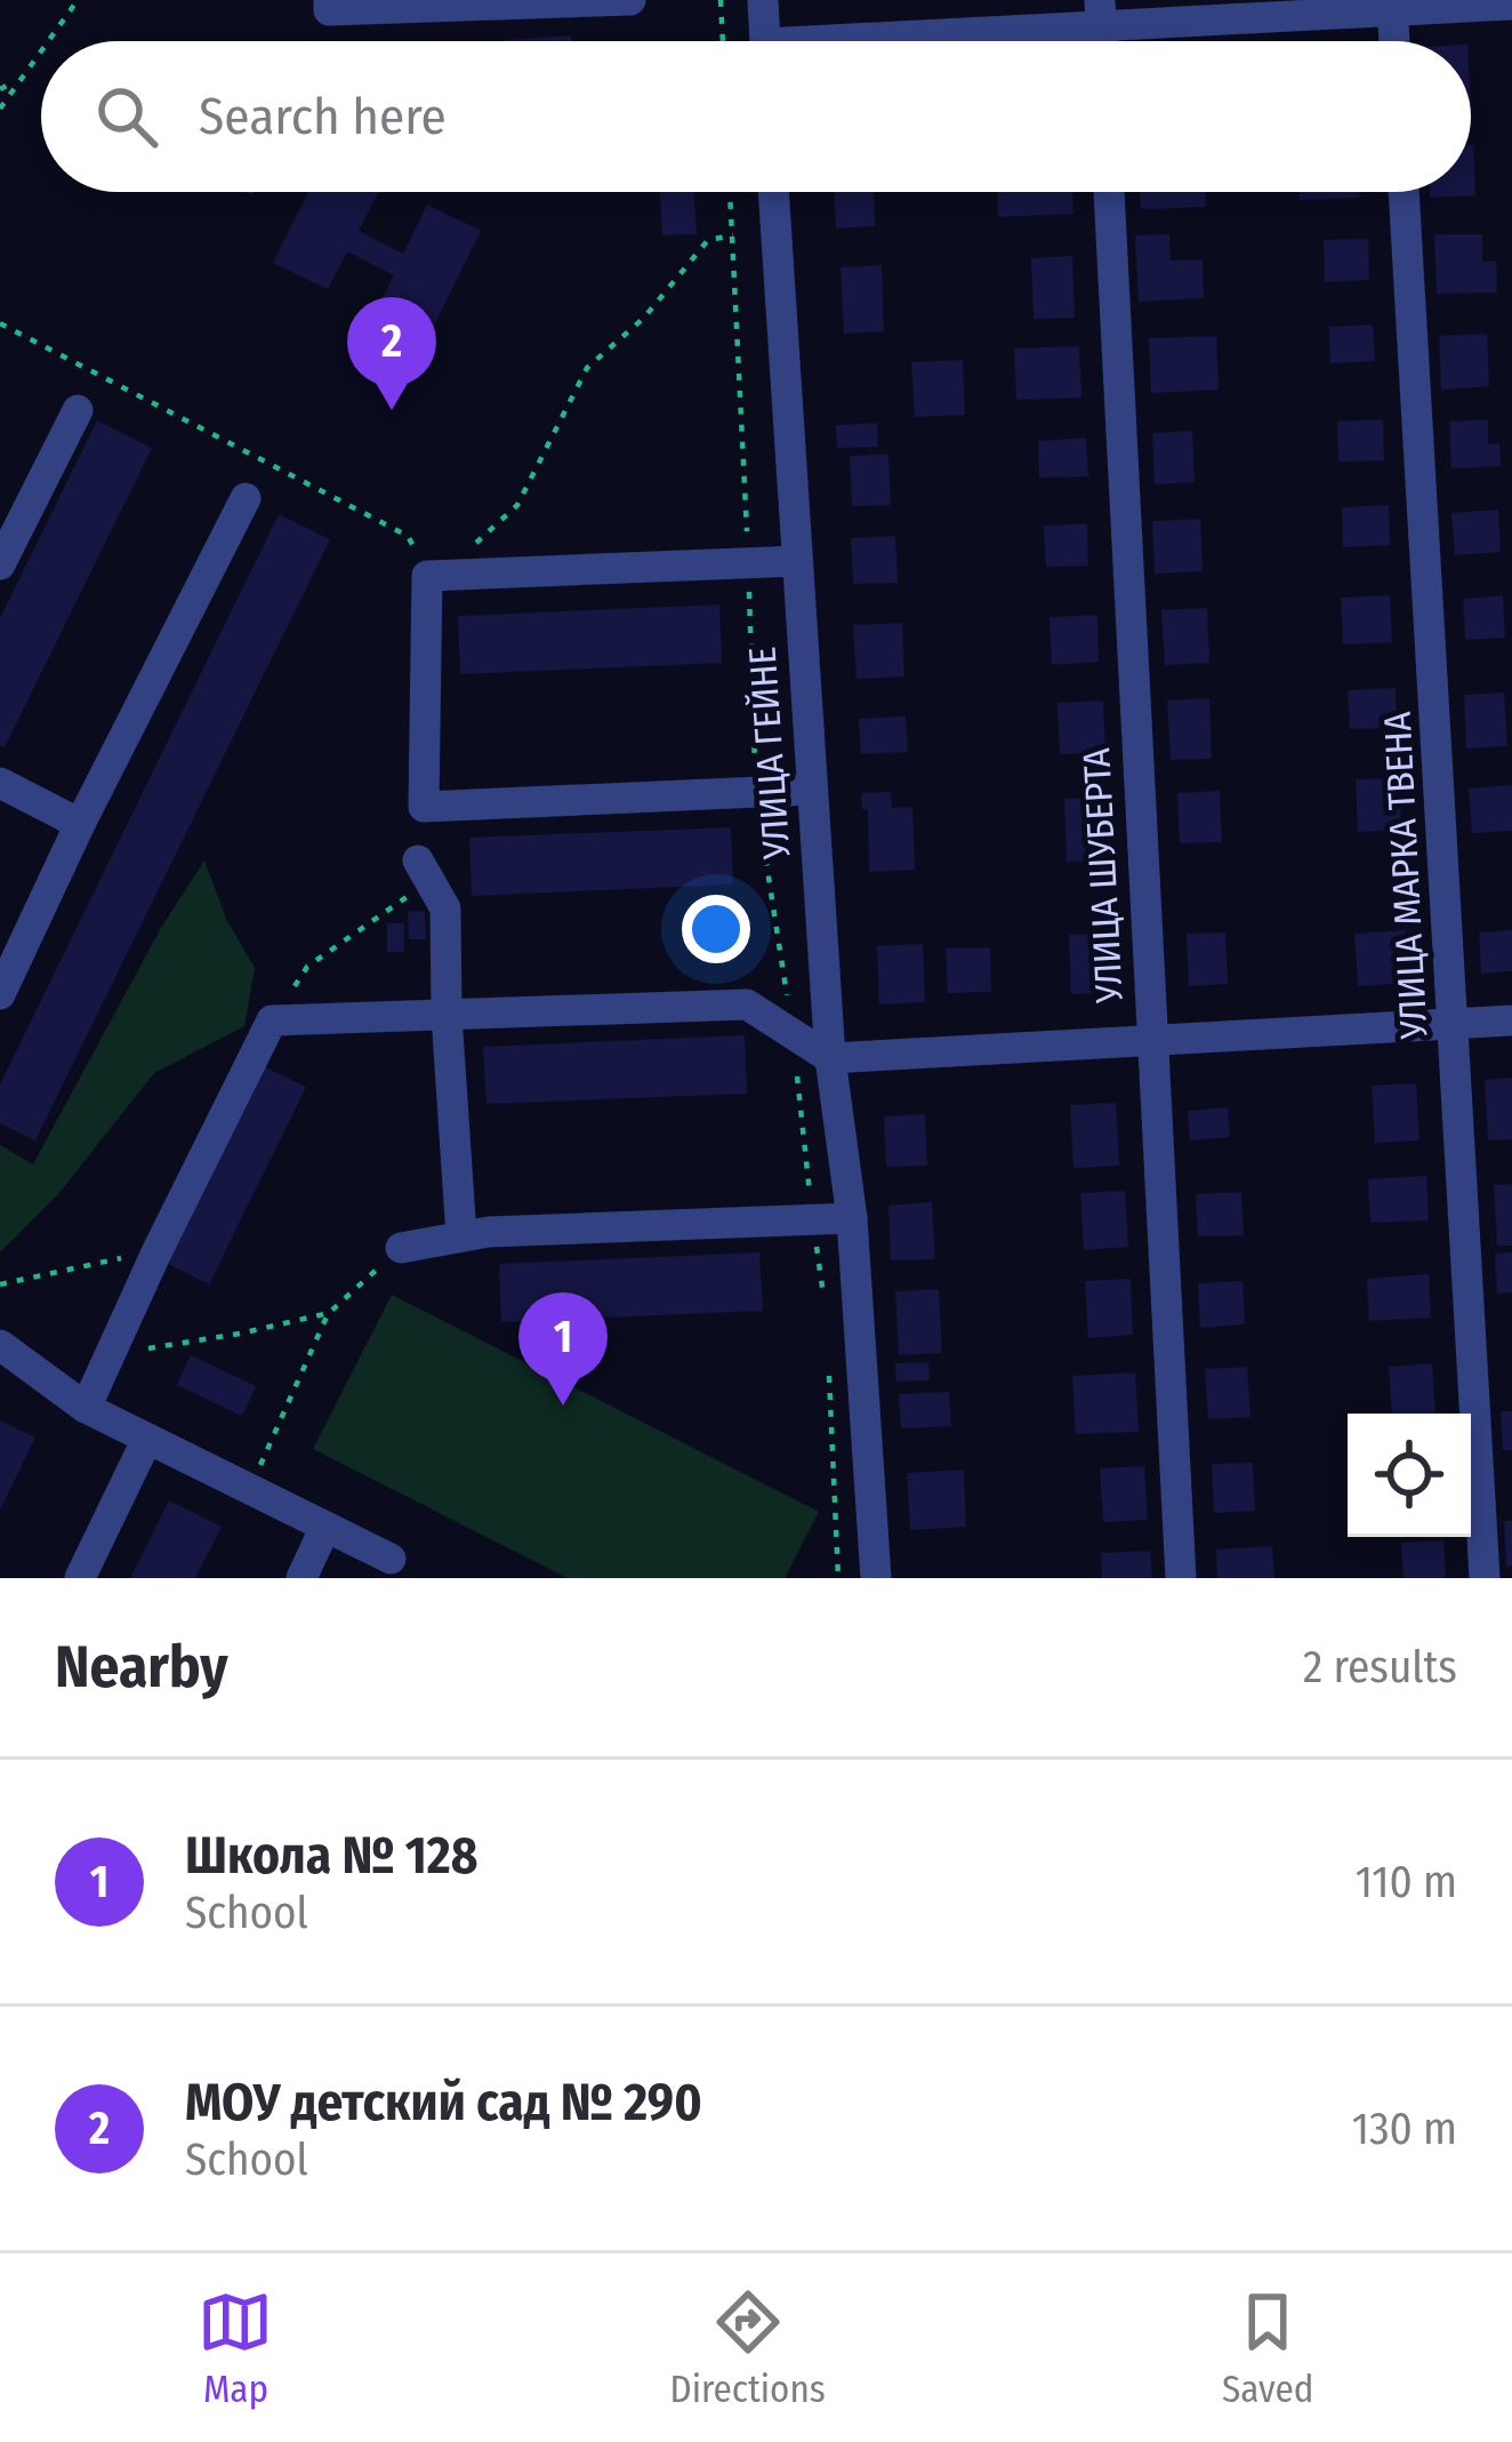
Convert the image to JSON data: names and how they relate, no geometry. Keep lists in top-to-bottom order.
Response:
{
  "streets": {
    "street": ["УЛИЦА ГЕЙНЕ", "УЛИЦА ШУБЕРТА", "УЛИЦА МАРКА ТВЕНА"]
  },
  "page": {
    "search": "Search here",
    "pins": ["2", "1"],
    "heading": ["Nearby", "2 results"],
    "list": [
      {
        "mark": "1",
        "name": "Школа № 128",
        "note": "School",
        "value": "110 m"
      },
      {
        "mark": "2",
        "name": "МОУ детский сад № 290",
        "note": "School",
        "value": "130 m"
      }
    ],
    "nav": ["Map", "Directions", "Saved"]
  }
}
